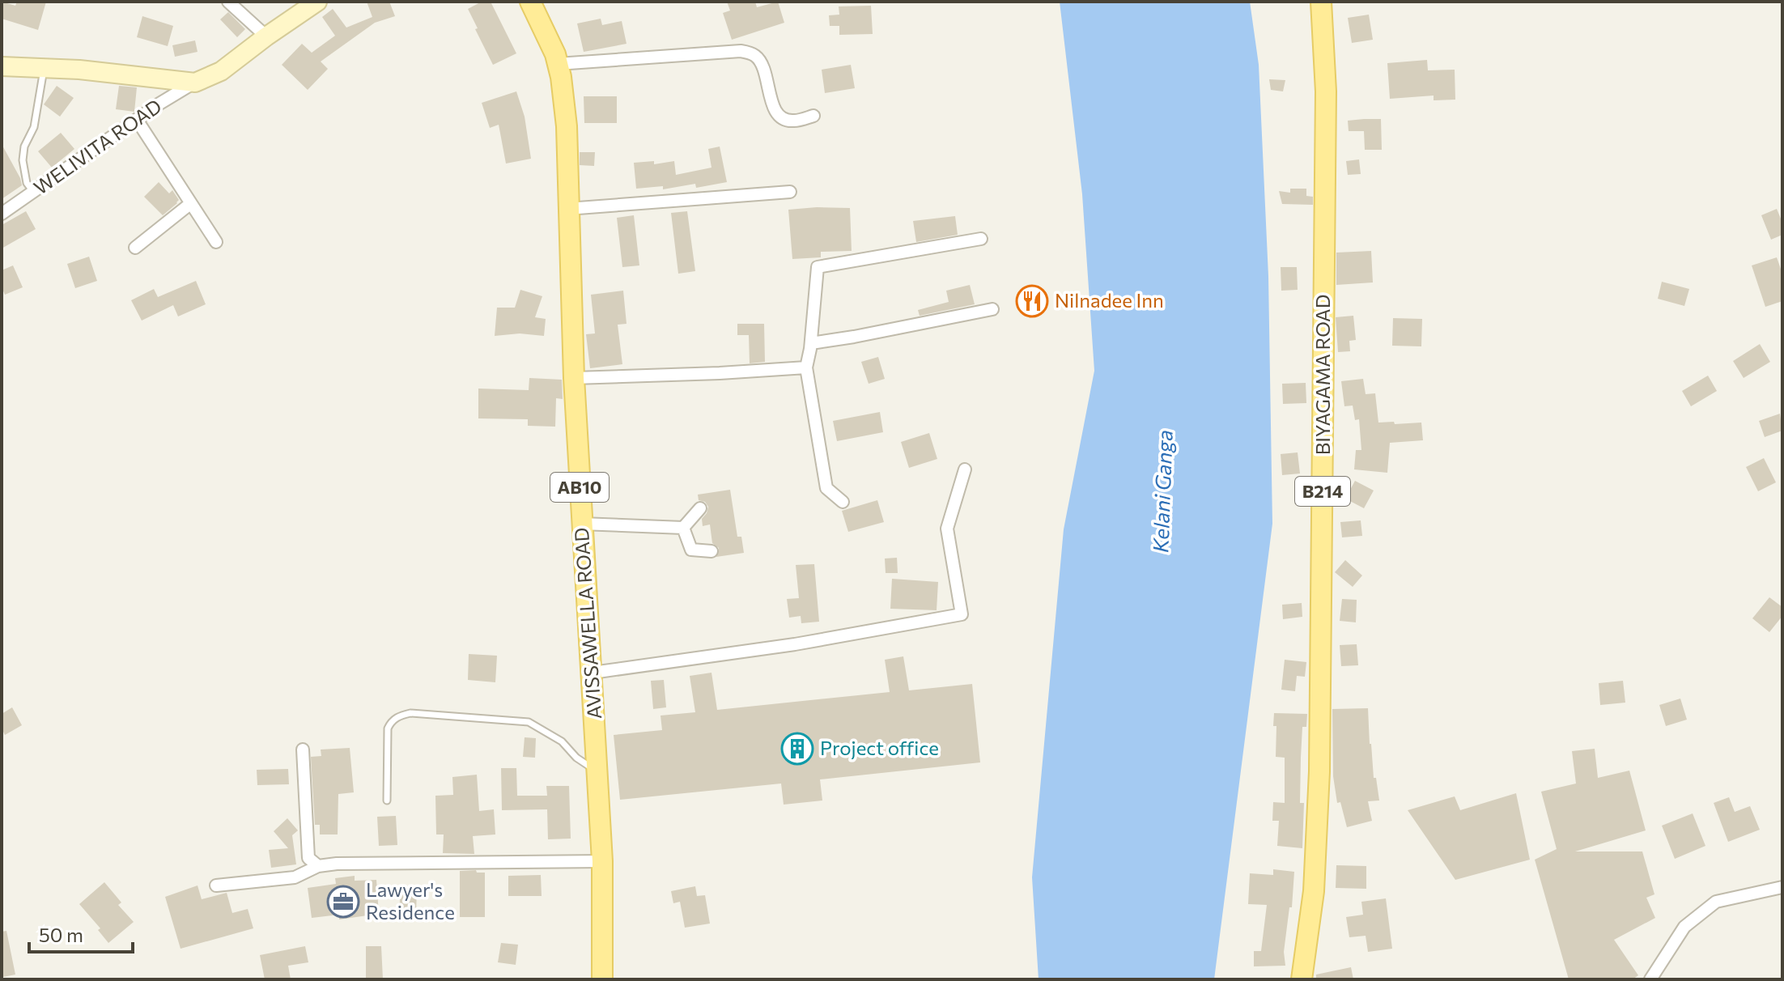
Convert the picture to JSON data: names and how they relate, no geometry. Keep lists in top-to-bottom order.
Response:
{
  "streets": {
    "main road": [
      "BIYAGAMA ROAD",
      "AB10",
      "B214",
      "AVISSAWELLA ROAD"
    ],
    "street": ["WELIVITA ROAD"]
  },
  "water": ["Kelani Ganga"],
  "places": {
    "restaurant": ["Nilnadee Inn"],
    "building": ["Project office"],
    "office": ["Lawyer's Residence"]
  },
  "scale_bar": "50 m"
}
